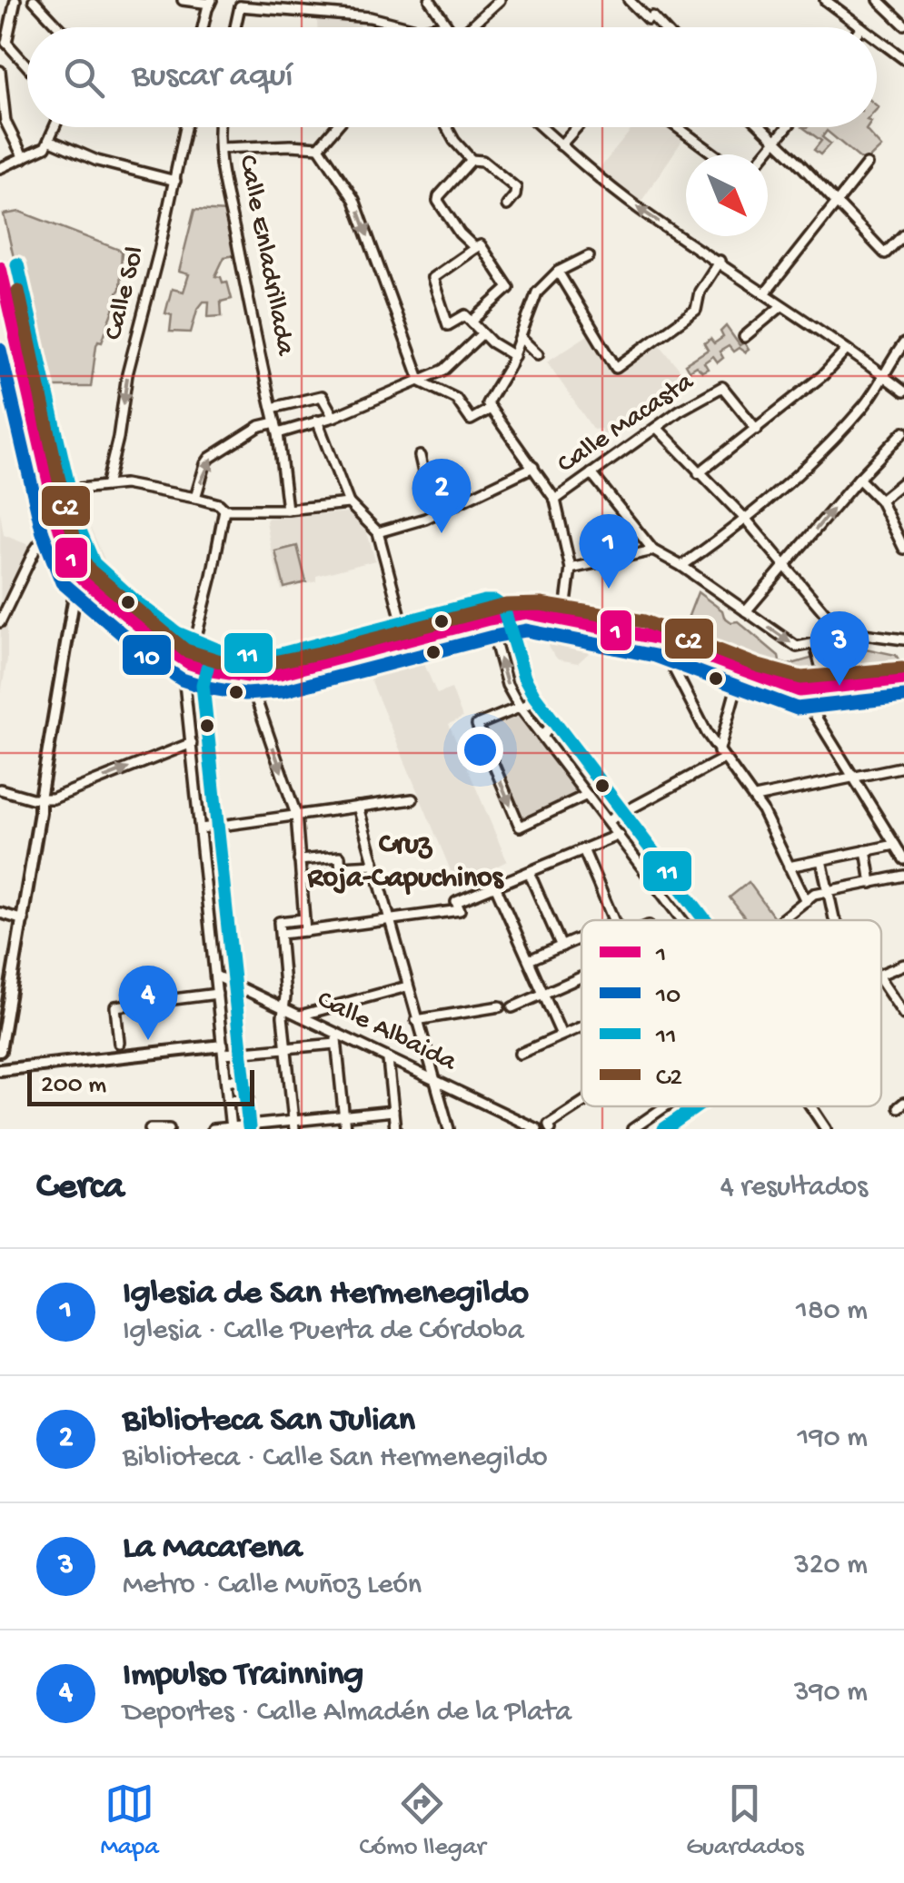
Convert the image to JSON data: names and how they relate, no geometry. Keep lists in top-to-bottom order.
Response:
{
  "streets": {
    "street": [
      "Calle Enladrillada",
      "Calle Sol",
      "Calle Macasta",
      "Calle Albaida"
    ]
  },
  "one_way": ["Calle Sol"],
  "districts": ["Cruz Roja-Capuchinos"],
  "lines": [
    "transit line 11",
    "transit line 1",
    "transit line C2",
    "transit line 10"
  ],
  "legend": [
    "1",
    "10",
    "11",
    "C2"
  ],
  "scale_bar": "200 m",
  "north": "bottom right",
  "page": {
    "search": "Buscar aquí",
    "pins": [
      "2",
      "1",
      "3",
      "4"
    ],
    "scale": "200 m",
    "heading": ["Cerca", "4 resultados"],
    "list": [
      {
        "mark": "1",
        "name": "Iglesia de San Hermenegildo",
        "note": "Iglesia · Calle Puerta de Córdoba",
        "value": "180 m"
      },
      {
        "mark": "2",
        "name": "Biblioteca San Julian",
        "note": "Biblioteca · Calle San Hermenegildo",
        "value": "190 m"
      },
      {
        "mark": "3",
        "name": "La Macarena",
        "note": "Metro · Calle Muñoz León",
        "value": "320 m"
      },
      {
        "mark": "4",
        "name": "Impulso Trainning",
        "note": "Deportes · Calle Almadén de la Plata",
        "value": "390 m"
      }
    ],
    "nav": ["Mapa", "Cómo llegar", "Guardados"]
  }
}
